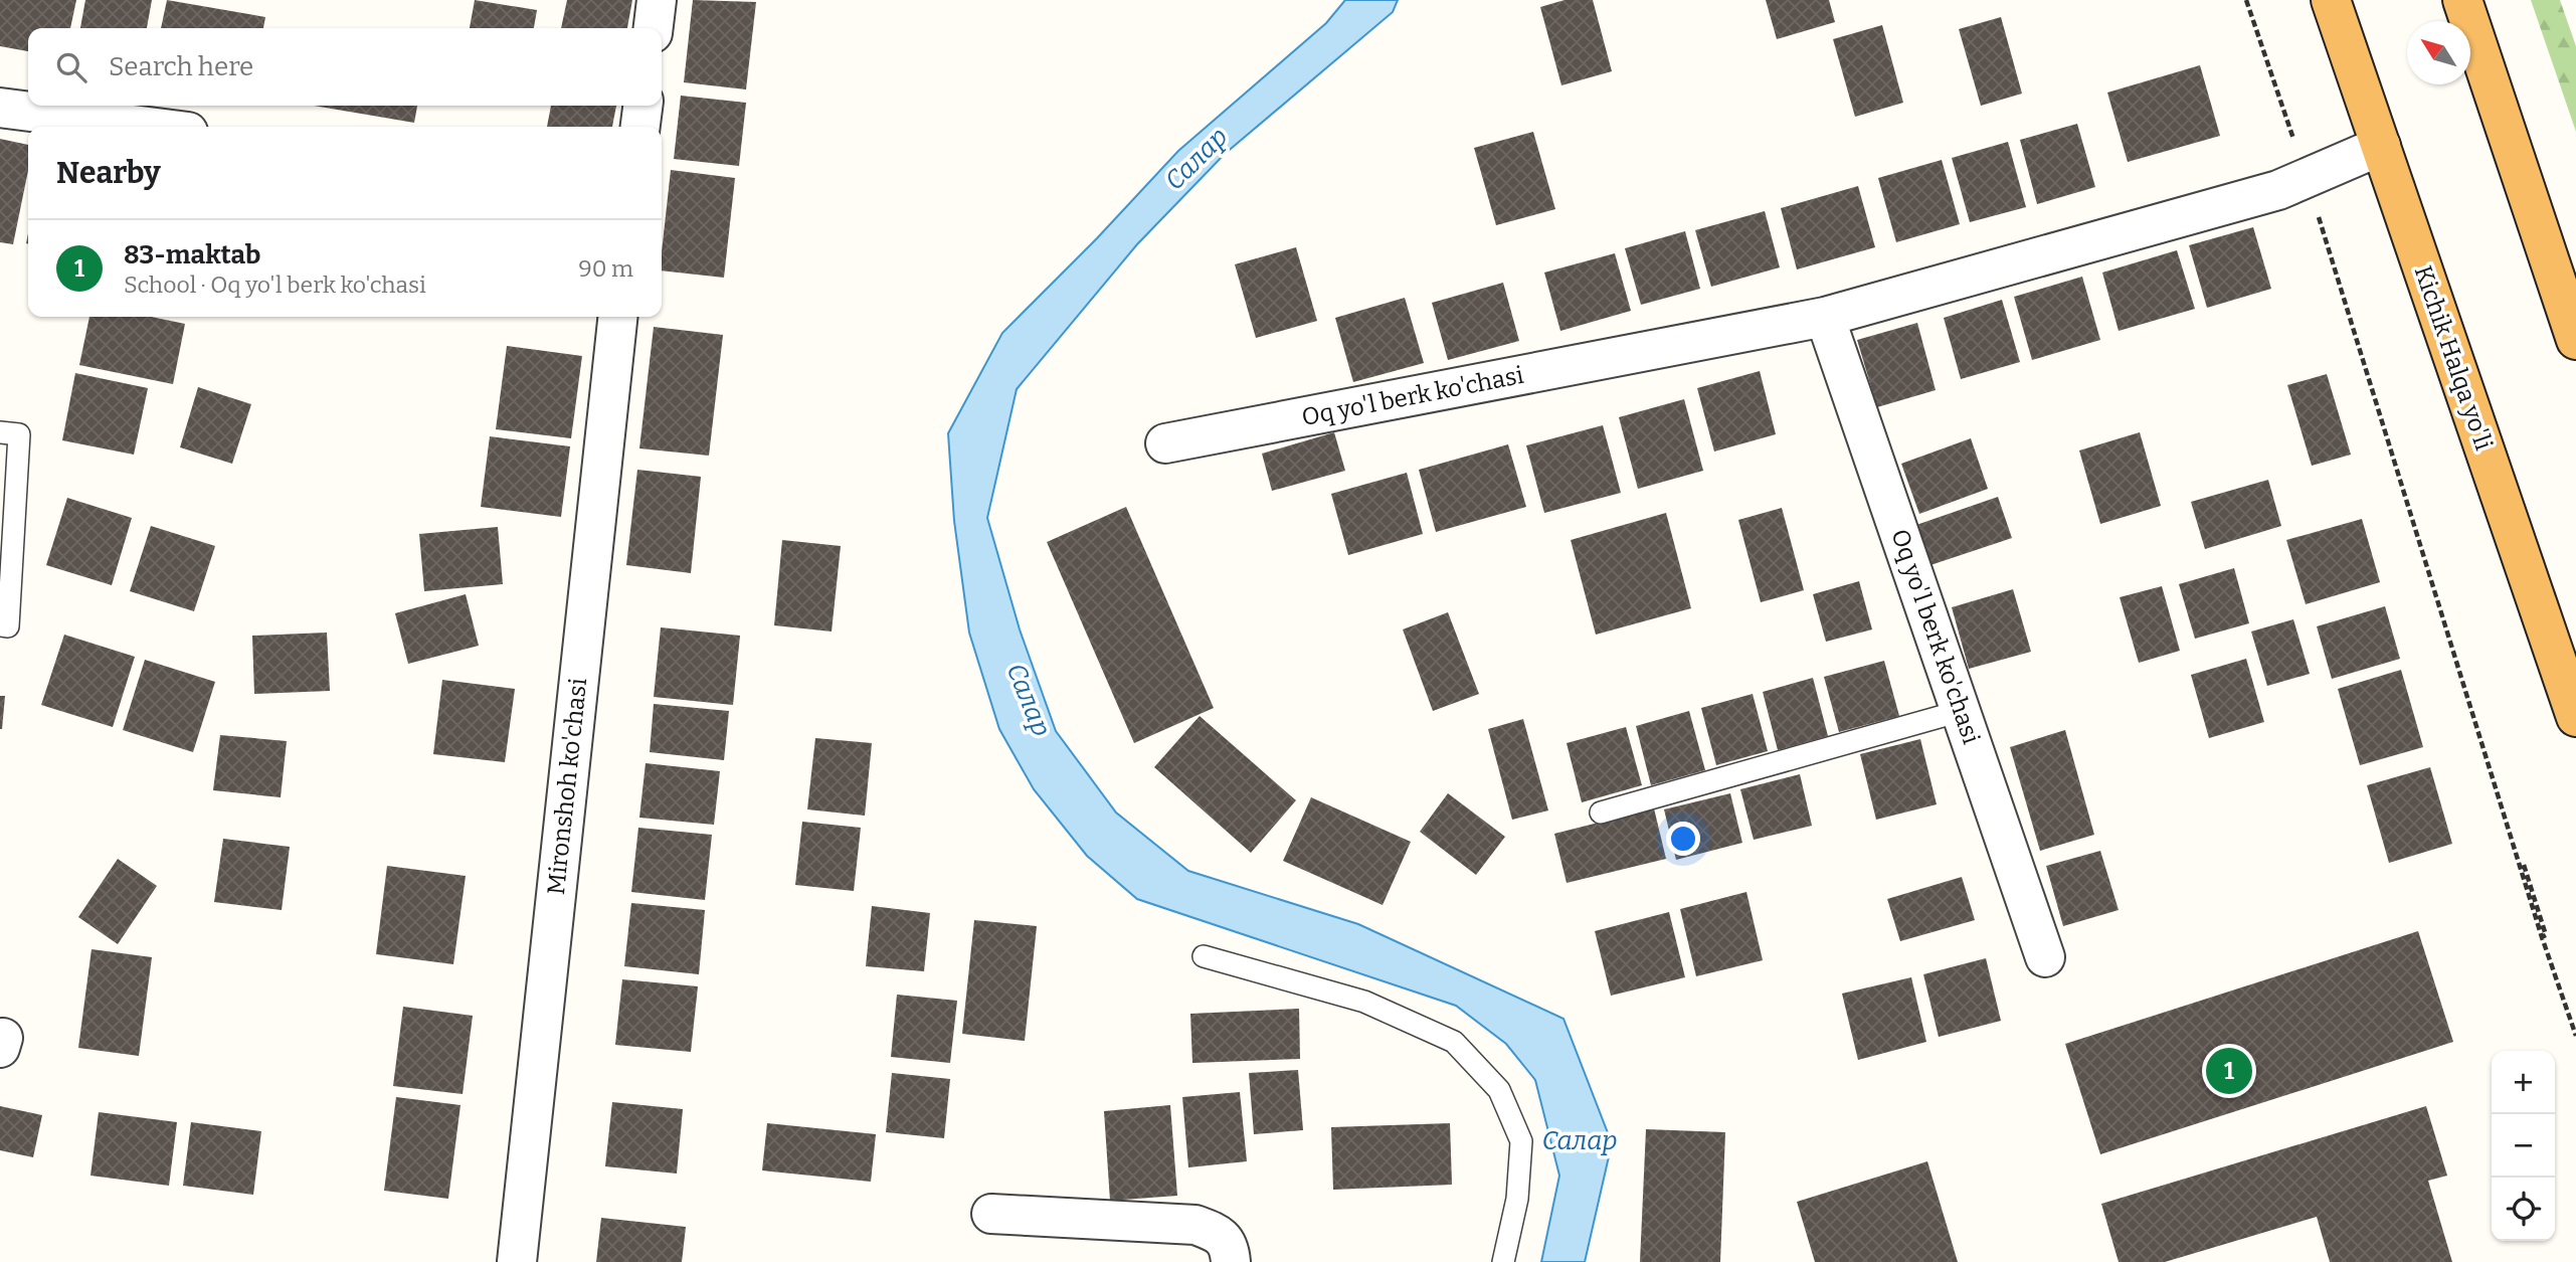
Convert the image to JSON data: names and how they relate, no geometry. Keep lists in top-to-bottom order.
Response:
{
  "streets": {
    "highway": ["Kichik Halqa yo'li"],
    "street": ["Oq yo'l berk ko'chasi", "Mironshoh ko'chasi"]
  },
  "crossings": [
    ["Kichik Halqa yo'li", "Oq yo'l berk ko'chasi"]
  ],
  "water": ["Салар"],
  "north": "top left",
  "page": {
    "search": "Search here",
    "heading": "Nearby",
    "list": [
      {
        "mark": "1",
        "name": "83-maktab",
        "note": "School · Oq yo'l berk ko'chasi",
        "value": "90 m"
      }
    ],
    "pins": "1",
    "map_buttons": ["+", "−"]
  }
}
